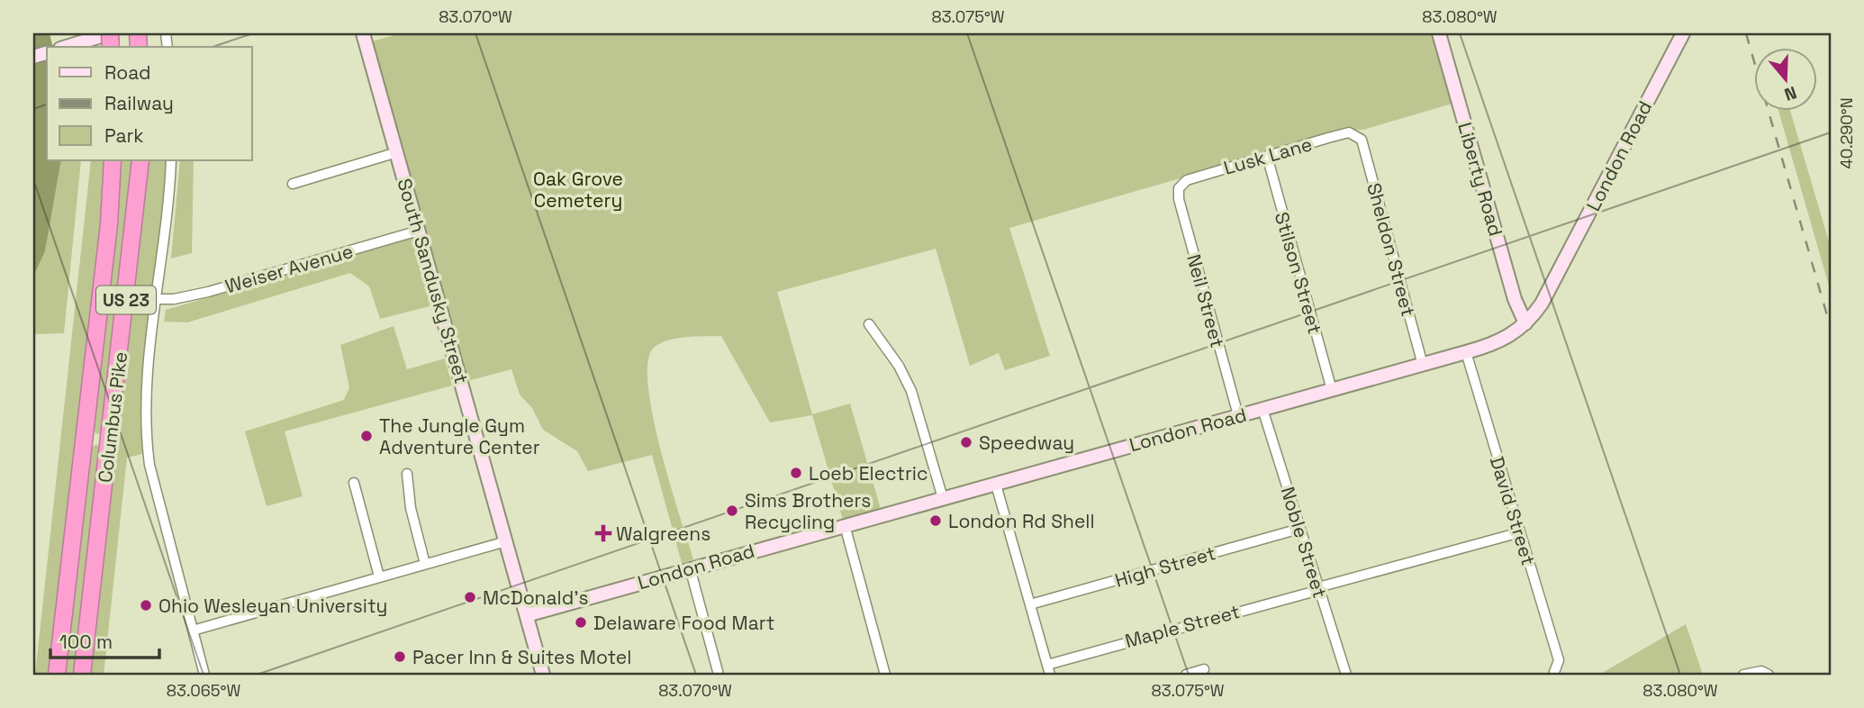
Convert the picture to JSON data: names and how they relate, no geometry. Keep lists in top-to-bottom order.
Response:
{
  "streets": {
    "highway": ["US 23", "Columbus Pike"],
    "street": [
      "Lusk Lane",
      "London Road",
      "Liberty Road",
      "Sheldon Street",
      "Weiser Avenue",
      "Stilson Street",
      "South Sandusky Street",
      "Neil Street",
      "David Street",
      "Noble Street",
      "High Street",
      "Maple Street"
    ]
  },
  "crossings": [
    ["Lusk Lane", "Sheldon Street"],
    ["Lusk Lane", "Stilson Street"],
    ["Lusk Lane", "Neil Street"],
    ["London Road", "Liberty Road"],
    ["London Road", "Sheldon Street"],
    ["London Road", "Stilson Street"],
    ["London Road", "South Sandusky Street"],
    ["London Road", "Neil Street"],
    ["London Road", "David Street"],
    ["London Road", "Noble Street"],
    ["Weiser Avenue", "South Sandusky Street"],
    ["David Street", "Maple Street"],
    ["Noble Street", "High Street"],
    ["Noble Street", "Maple Street"]
  ],
  "parks": ["Oak Grove Cemetery"],
  "places": {
    "other": [
      "The Jungle Gym Adventure Center",
      "Speedway",
      "Loeb Electric",
      "Sims Brothers Recycling",
      "London Rd Shell",
      "McDonald's",
      "Ohio Wesleyan University",
      "Delaware Food Mart",
      "Pacer Inn & Suites Motel"
    ],
    "health": ["Walgreens"]
  },
  "legend": ["Road", "Railway", "Park"],
  "scale_bar": "100 m",
  "north": "bottom",
  "coordinates": [
    "83.070°W",
    "83.075°W",
    "83.080°W",
    "40.290°N",
    "83.065°W"
  ]
}
